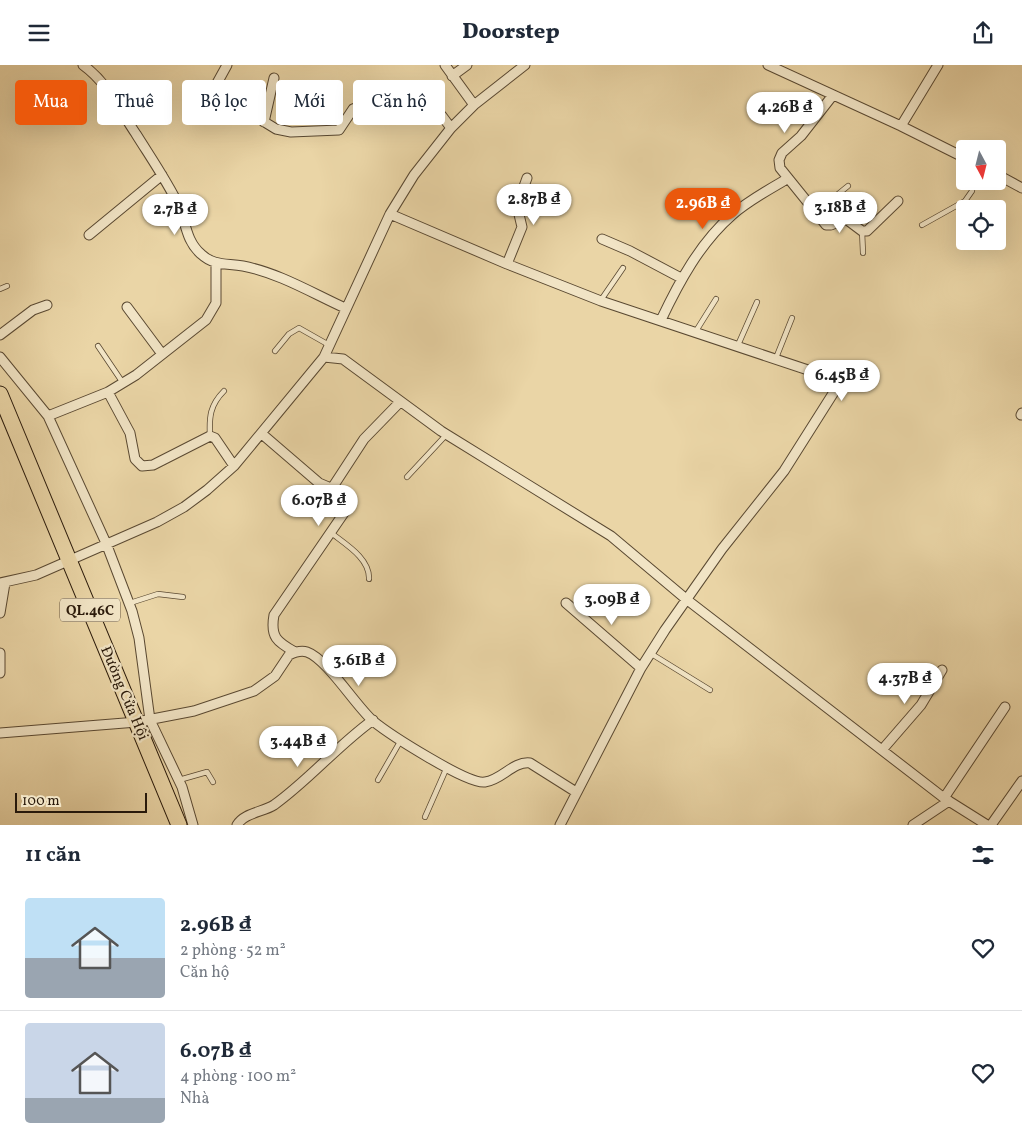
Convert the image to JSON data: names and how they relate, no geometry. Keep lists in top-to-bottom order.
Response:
{
  "streets": {
    "main road": ["QL.46C", "Đường Cửa Hội"]
  },
  "scale_bar": "100 m",
  "north": "bottom",
  "page": {
    "header": "Doorstep",
    "chip": [
      "Mua",
      "Thuê",
      "Bộ lọc",
      "Mới",
      "Căn hộ"
    ],
    "price": [
      "4.26B ₫",
      "2.87B ₫",
      "2.96B ₫",
      "3.18B ₫",
      "2.7B ₫",
      "6.45B ₫",
      "6.07B ₫",
      "3.09B ₫",
      "3.61B ₫",
      "4.37B ₫",
      "3.44B ₫"
    ],
    "scale": "100 m",
    "heading": "11 căn",
    "list": [
      {
        "name": "2.96B ₫",
        "note": "2 phòng · 52 m² · Căn hộ"
      },
      {
        "name": "6.07B ₫",
        "note": "4 phòng · 100 m² · Nhà"
      }
    ]
  }
}
